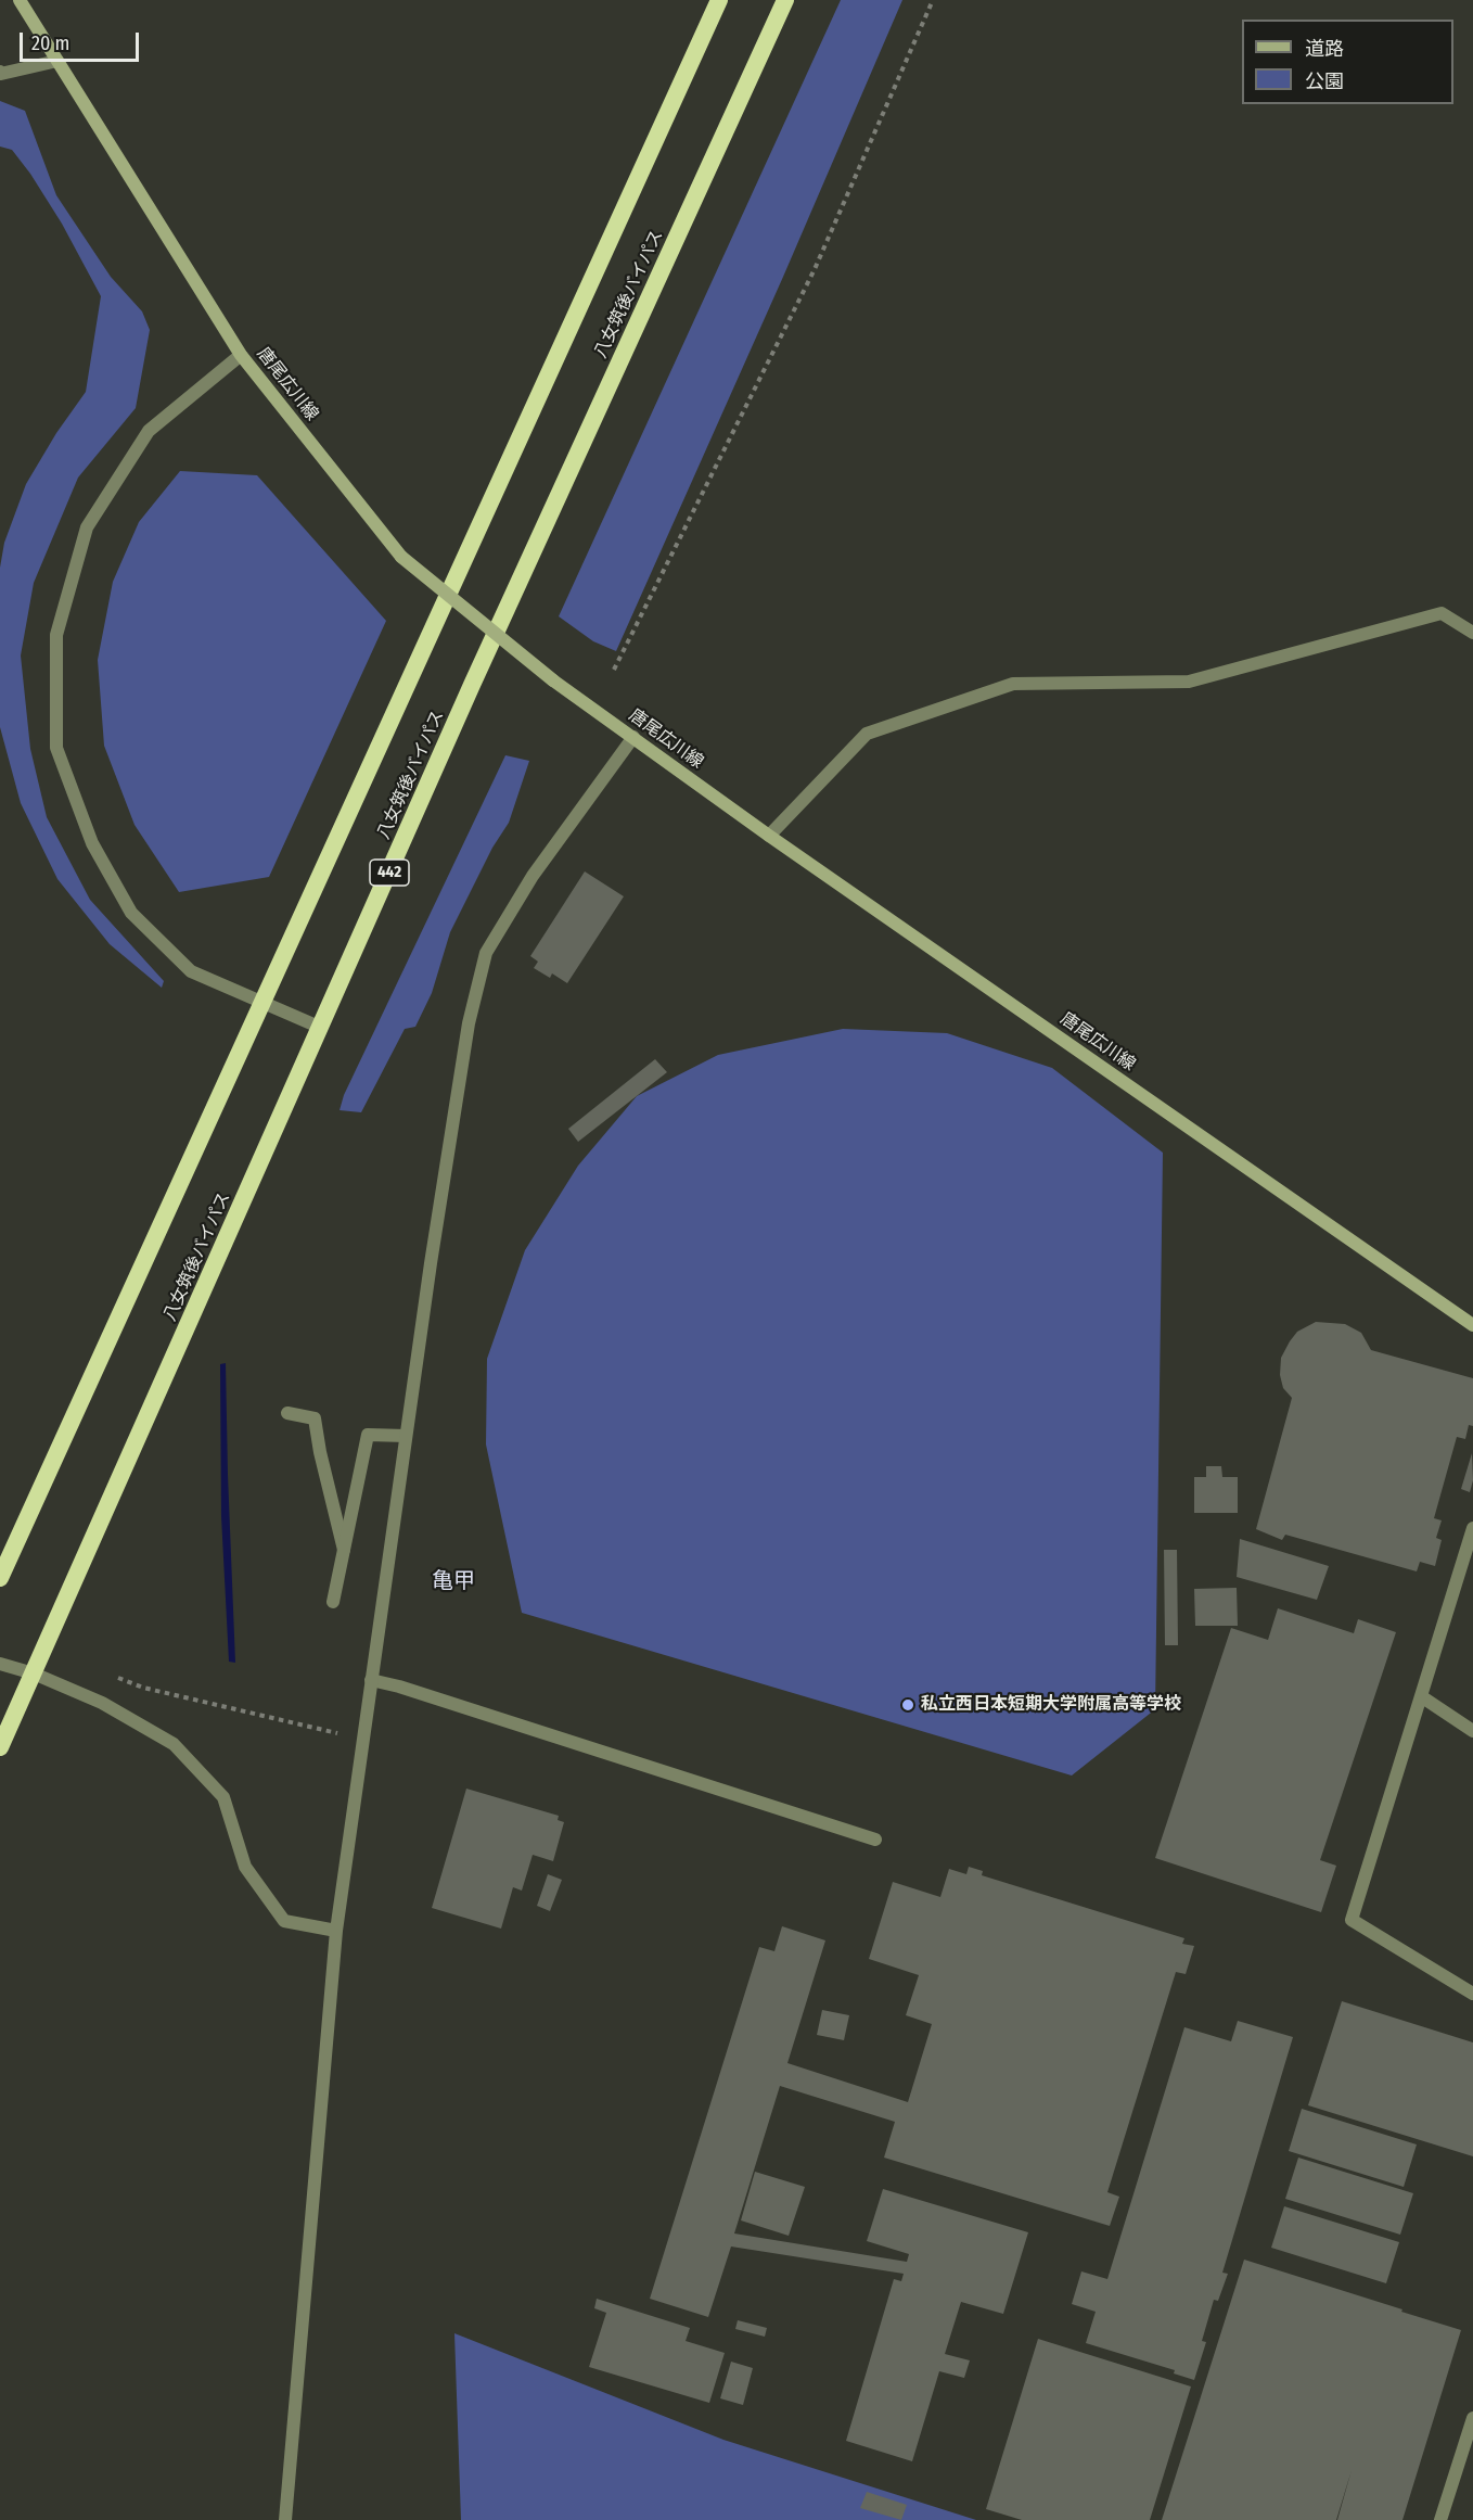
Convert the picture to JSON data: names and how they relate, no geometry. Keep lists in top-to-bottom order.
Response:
{
  "streets": {
    "highway": ["八女筑後バイパス", "442"],
    "main road": ["唐尾広川線"]
  },
  "districts": ["亀甲"],
  "places": ["私立西日本短期大学附属高等学校"],
  "legend": ["道路", "公園"],
  "scale_bar": "20 m"
}
